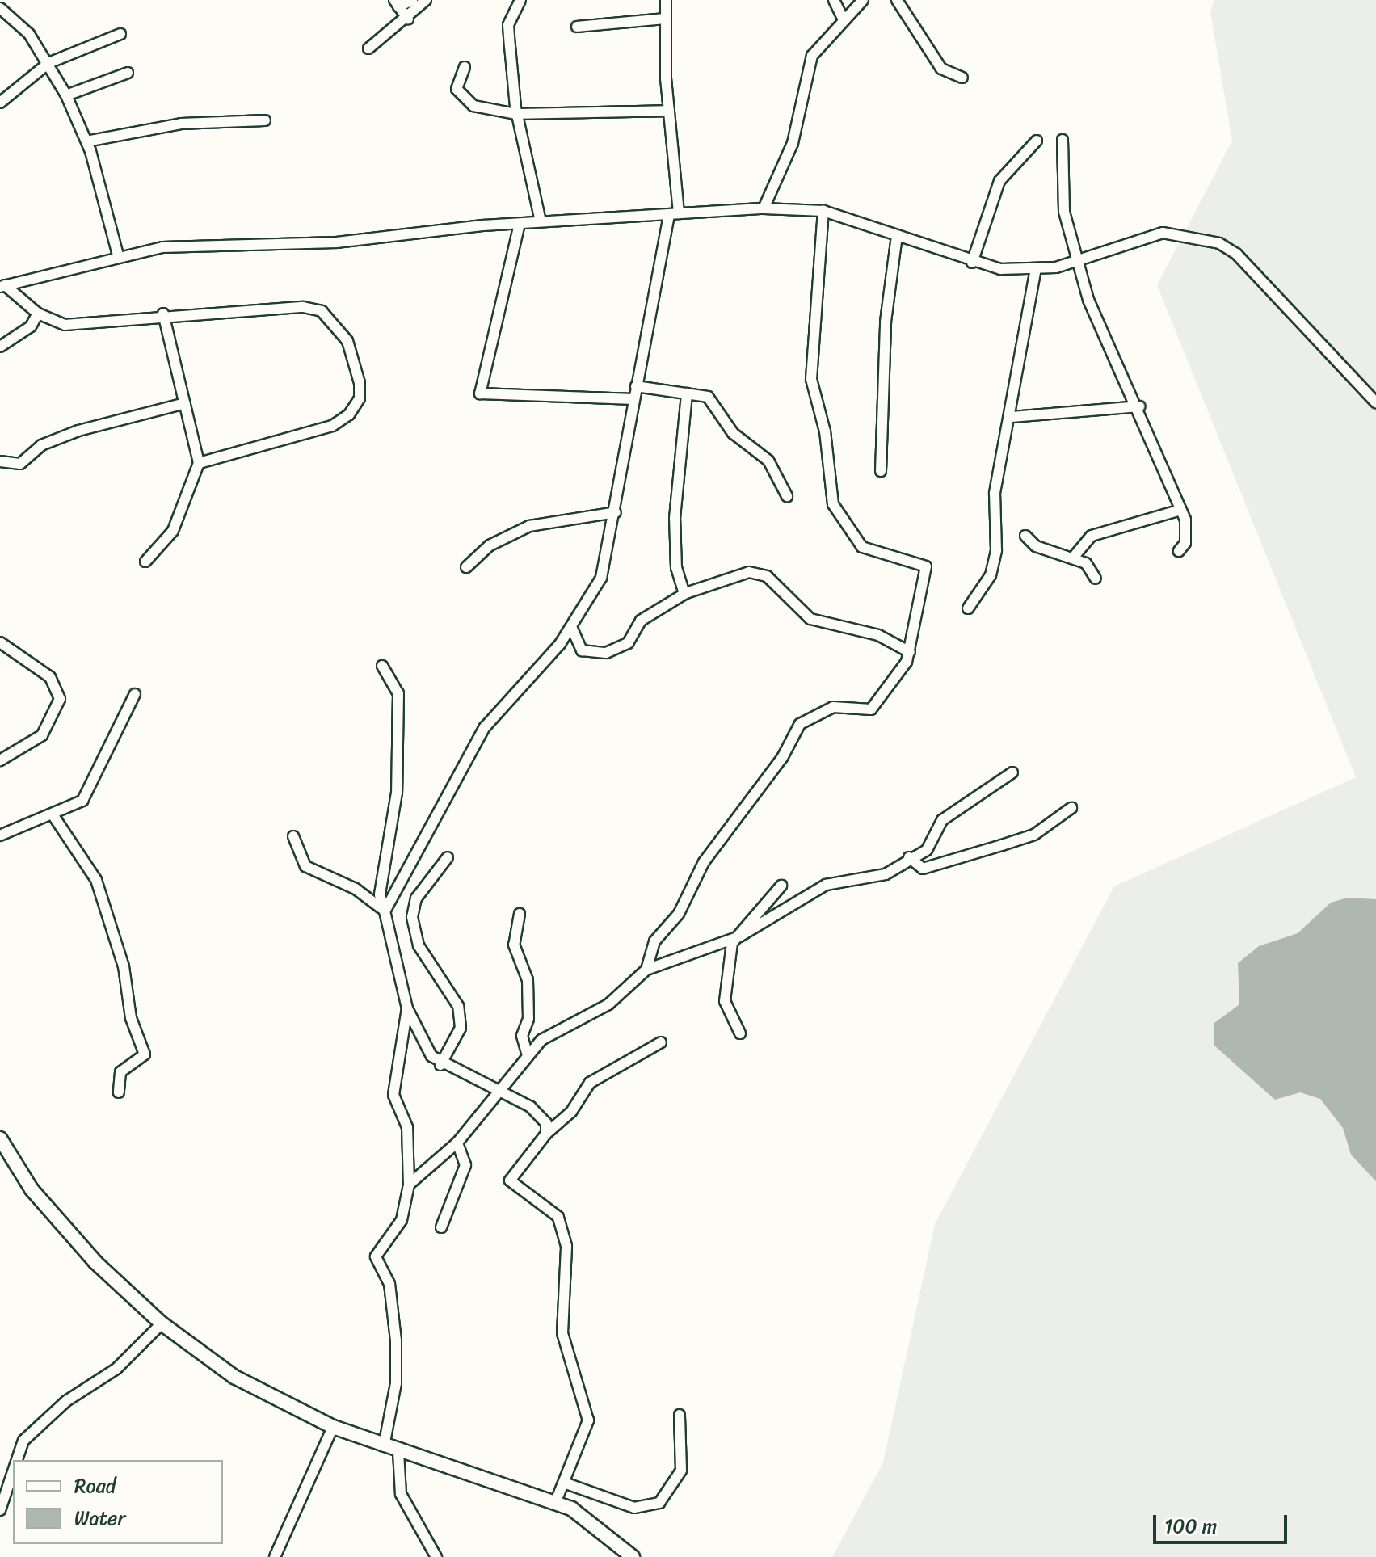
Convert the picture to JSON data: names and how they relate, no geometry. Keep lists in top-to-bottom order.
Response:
{
  "legend": ["Road", "Water"],
  "scale_bar": "100 m"
}
